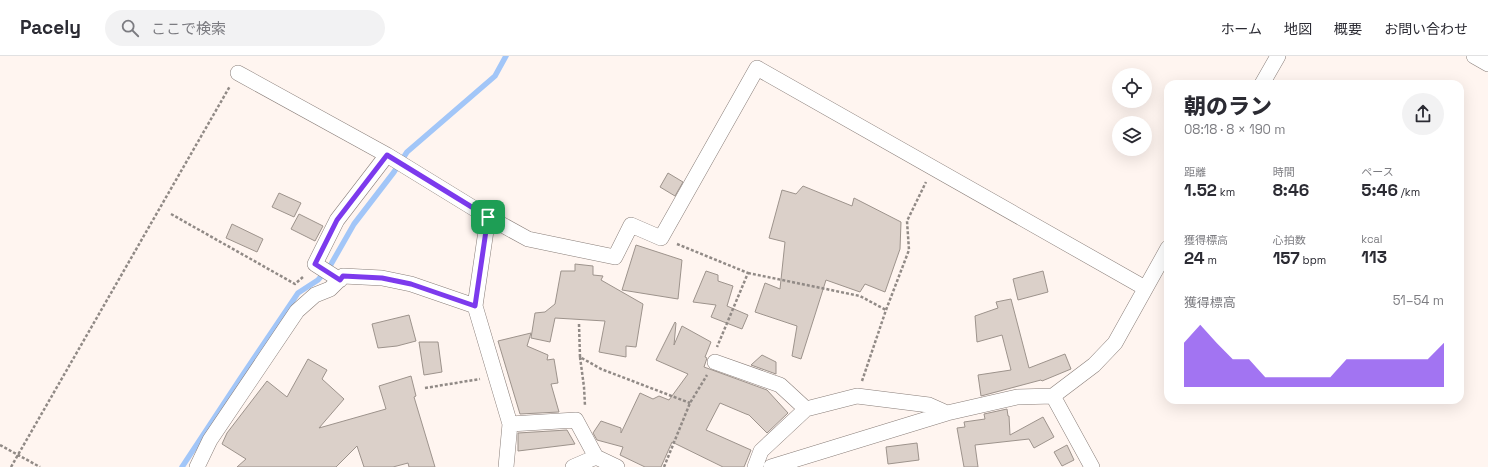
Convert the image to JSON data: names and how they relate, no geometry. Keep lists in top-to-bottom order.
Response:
{
  "page": {
    "header": "Pacely",
    "search": "ここで検索",
    "nav": [
      "ホーム",
      "地図",
      "概要",
      "お問い合わせ"
    ],
    "heading": ["朝のラン", "08:18 · 8 × 190 m"],
    "stats": [
      ["距離", "1.52 km"],
      ["時間", "8:46"],
      ["ペース", "5:46 /km"],
      ["獲得標高", "24 m"],
      ["心拍数", "157 bpm"],
      ["kcal", "113"]
    ],
    "chart": ["獲得標高", "51–54 m"]
  }
}
